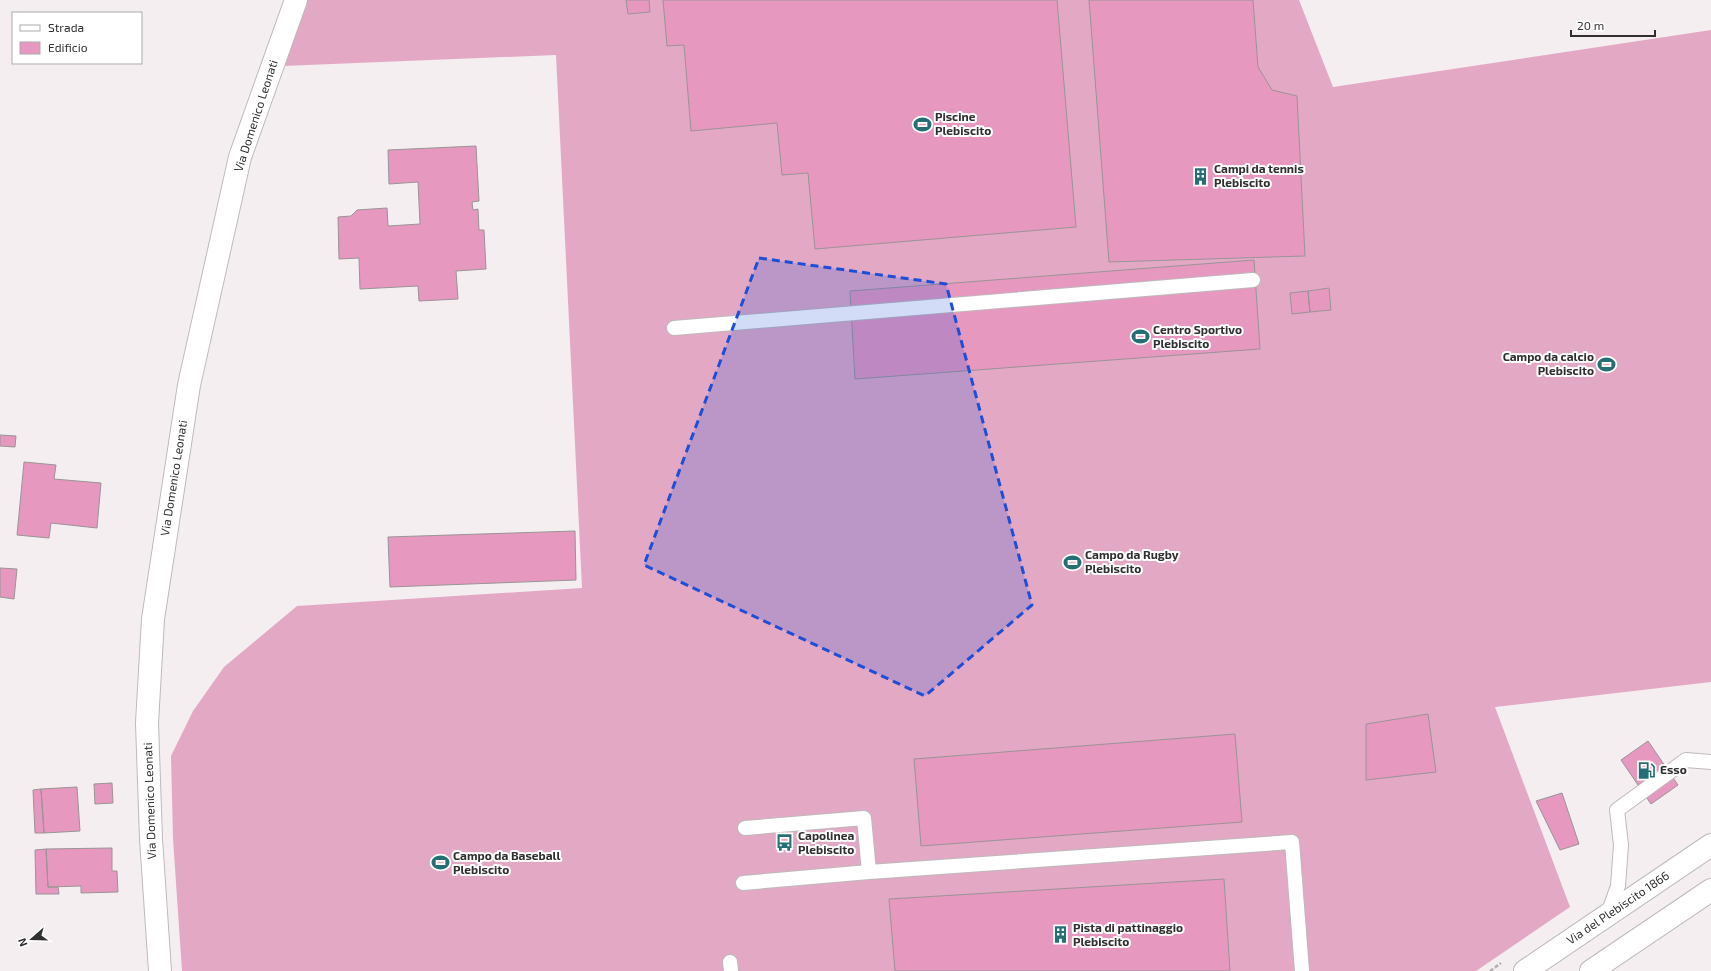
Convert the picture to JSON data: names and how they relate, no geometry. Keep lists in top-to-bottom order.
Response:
{
  "streets": {
    "street": ["Via Domenico Leonati", "Via del Plebiscito 1866"]
  },
  "places": {
    "sports": [
      "Piscine Plebiscito",
      "Centro Sportivo Plebiscito",
      "Campo da calcio Plebiscito",
      "Campo da Rugby Plebiscito",
      "Campo da Baseball Plebiscito"
    ],
    "building": ["Campi da tennis Plebiscito", "Pista di pattinaggio Plebiscito"],
    "fuel station": ["Esso"],
    "bus stop": ["Capolinea Plebiscito"]
  },
  "legend": ["Strada", "Edificio"],
  "scale_bar": "20 m",
  "north": "left"
}
